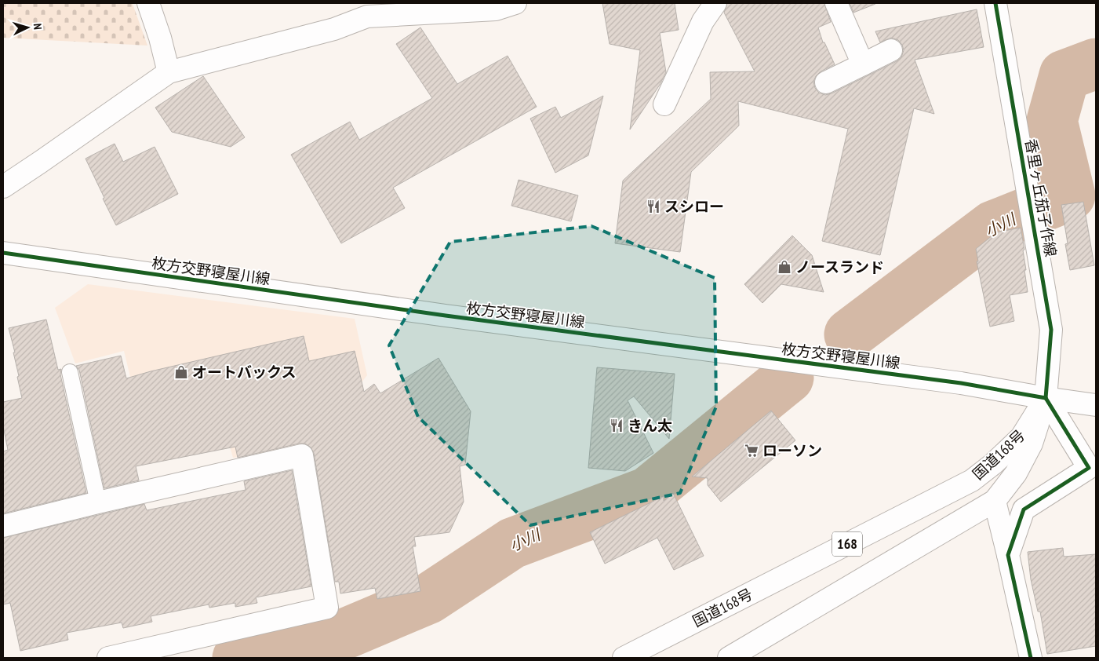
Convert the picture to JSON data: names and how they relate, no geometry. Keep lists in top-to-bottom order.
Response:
{
  "streets": {
    "main road": [
      "香里ヶ丘茄子作線",
      "枚方交野寝屋川線",
      "国道168号",
      "168"
    ]
  },
  "crossings": [
    ["香里ヶ丘茄子作線", "枚方交野寝屋川線"],
    ["香里ヶ丘茄子作線", "国道168号"],
    ["枚方交野寝屋川線", "国道168号"]
  ],
  "water": ["小川"],
  "places": {
    "restaurant": ["スシロー", "きん太"],
    "shop": ["ノースランド", "オートバックス"],
    "supermarket": ["ローソン"]
  },
  "north": "right"
}
